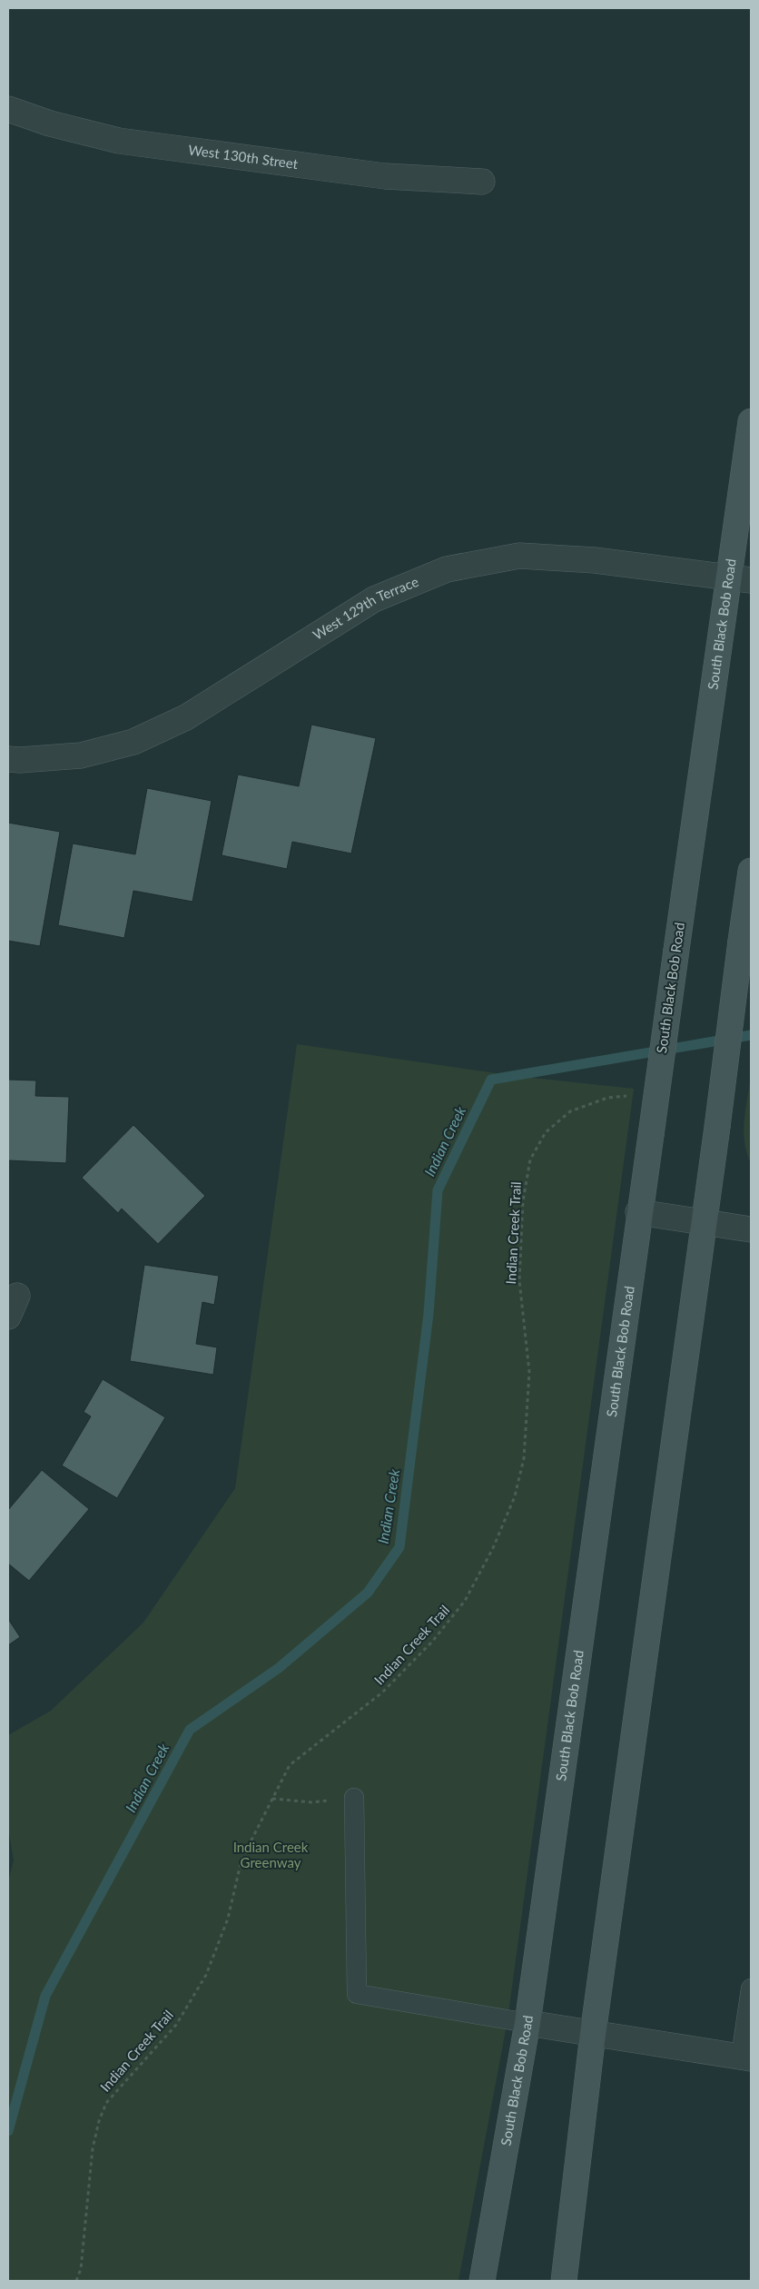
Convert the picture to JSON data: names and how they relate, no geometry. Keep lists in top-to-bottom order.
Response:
{
  "streets": {
    "main road": ["South Black Bob Road"],
    "street": ["West 130th Street", "West 129th Terrace"],
    "path": ["Indian Creek Trail"]
  },
  "crossings": [
    ["West 129th Terrace", "South Black Bob Road"]
  ],
  "water": ["Indian Creek"],
  "parks": ["Indian Creek Greenway"]
}
